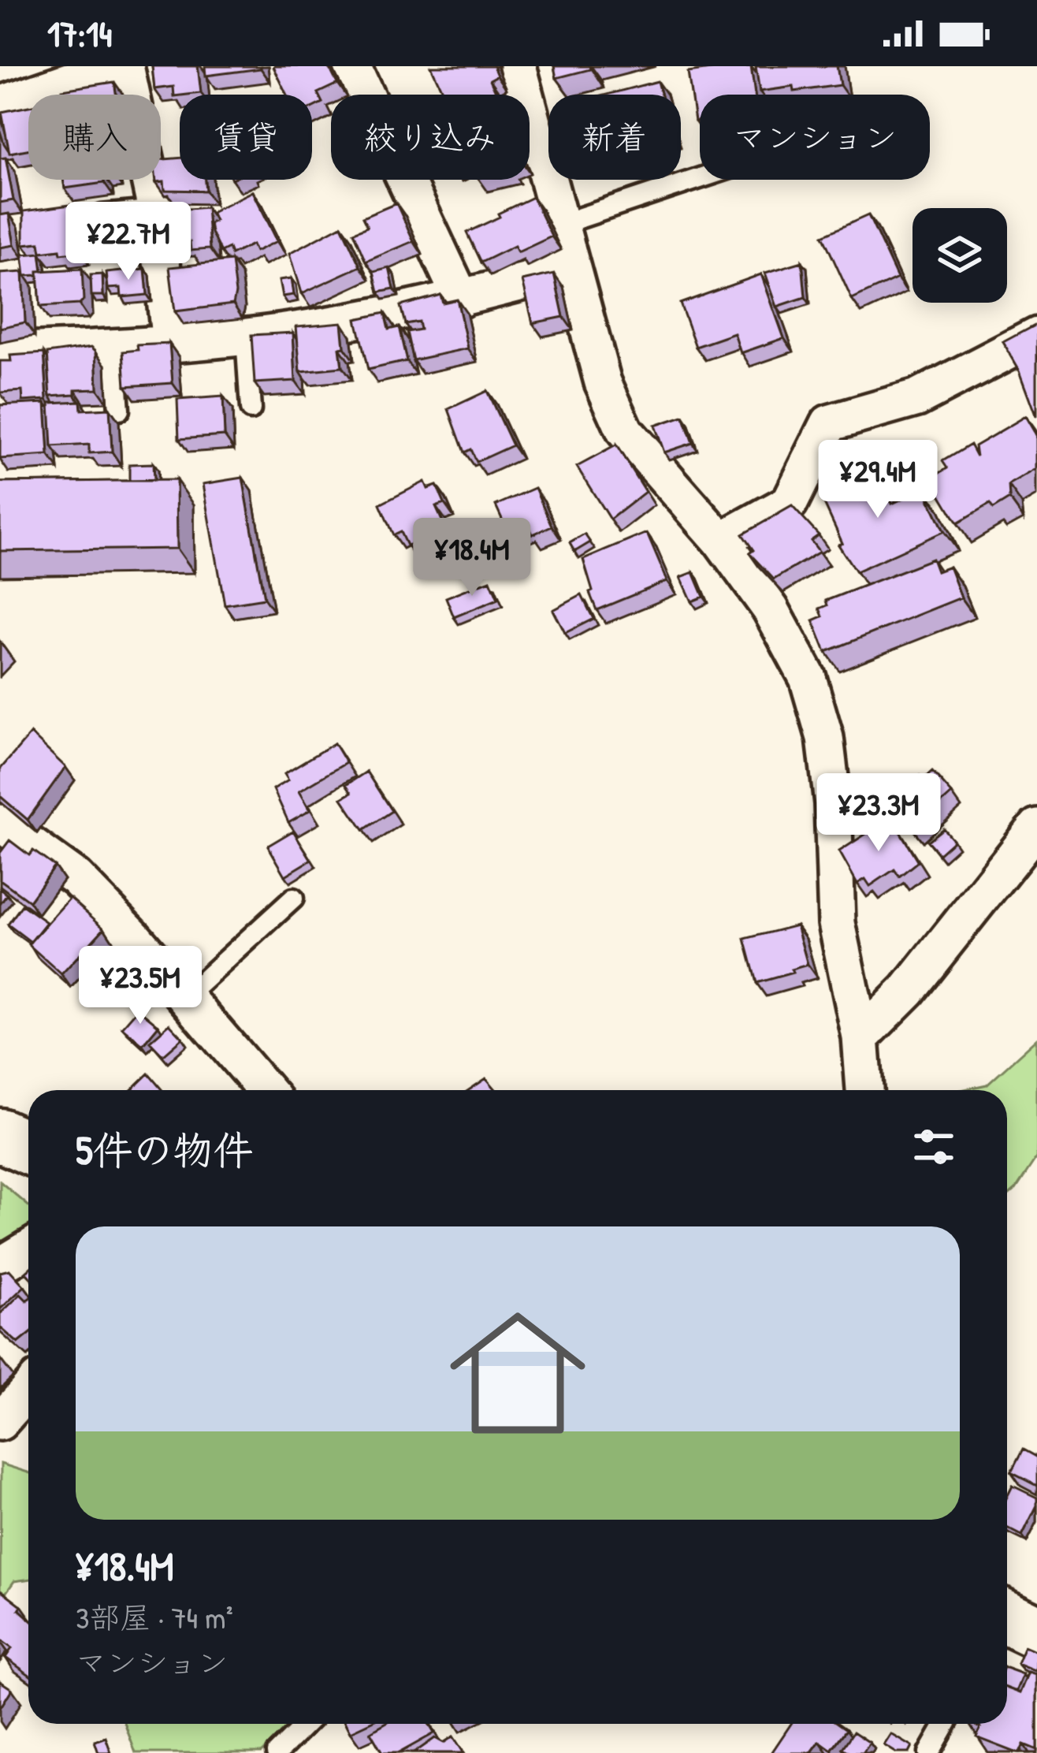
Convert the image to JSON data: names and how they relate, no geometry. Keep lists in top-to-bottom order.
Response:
{
  "page": {
    "status": "17:14",
    "chip": [
      "購入",
      "賃貸",
      "絞り込み",
      "新着",
      "マンション"
    ],
    "price": [
      "¥22.7M",
      "¥29.4M",
      "¥18.4M",
      "¥23.3M",
      "¥23.5M"
    ],
    "heading": "5件の物件",
    "list": [
      {
        "name": "¥18.4M",
        "note": "3部屋 · 74 m² · マンション"
      }
    ]
  }
}
